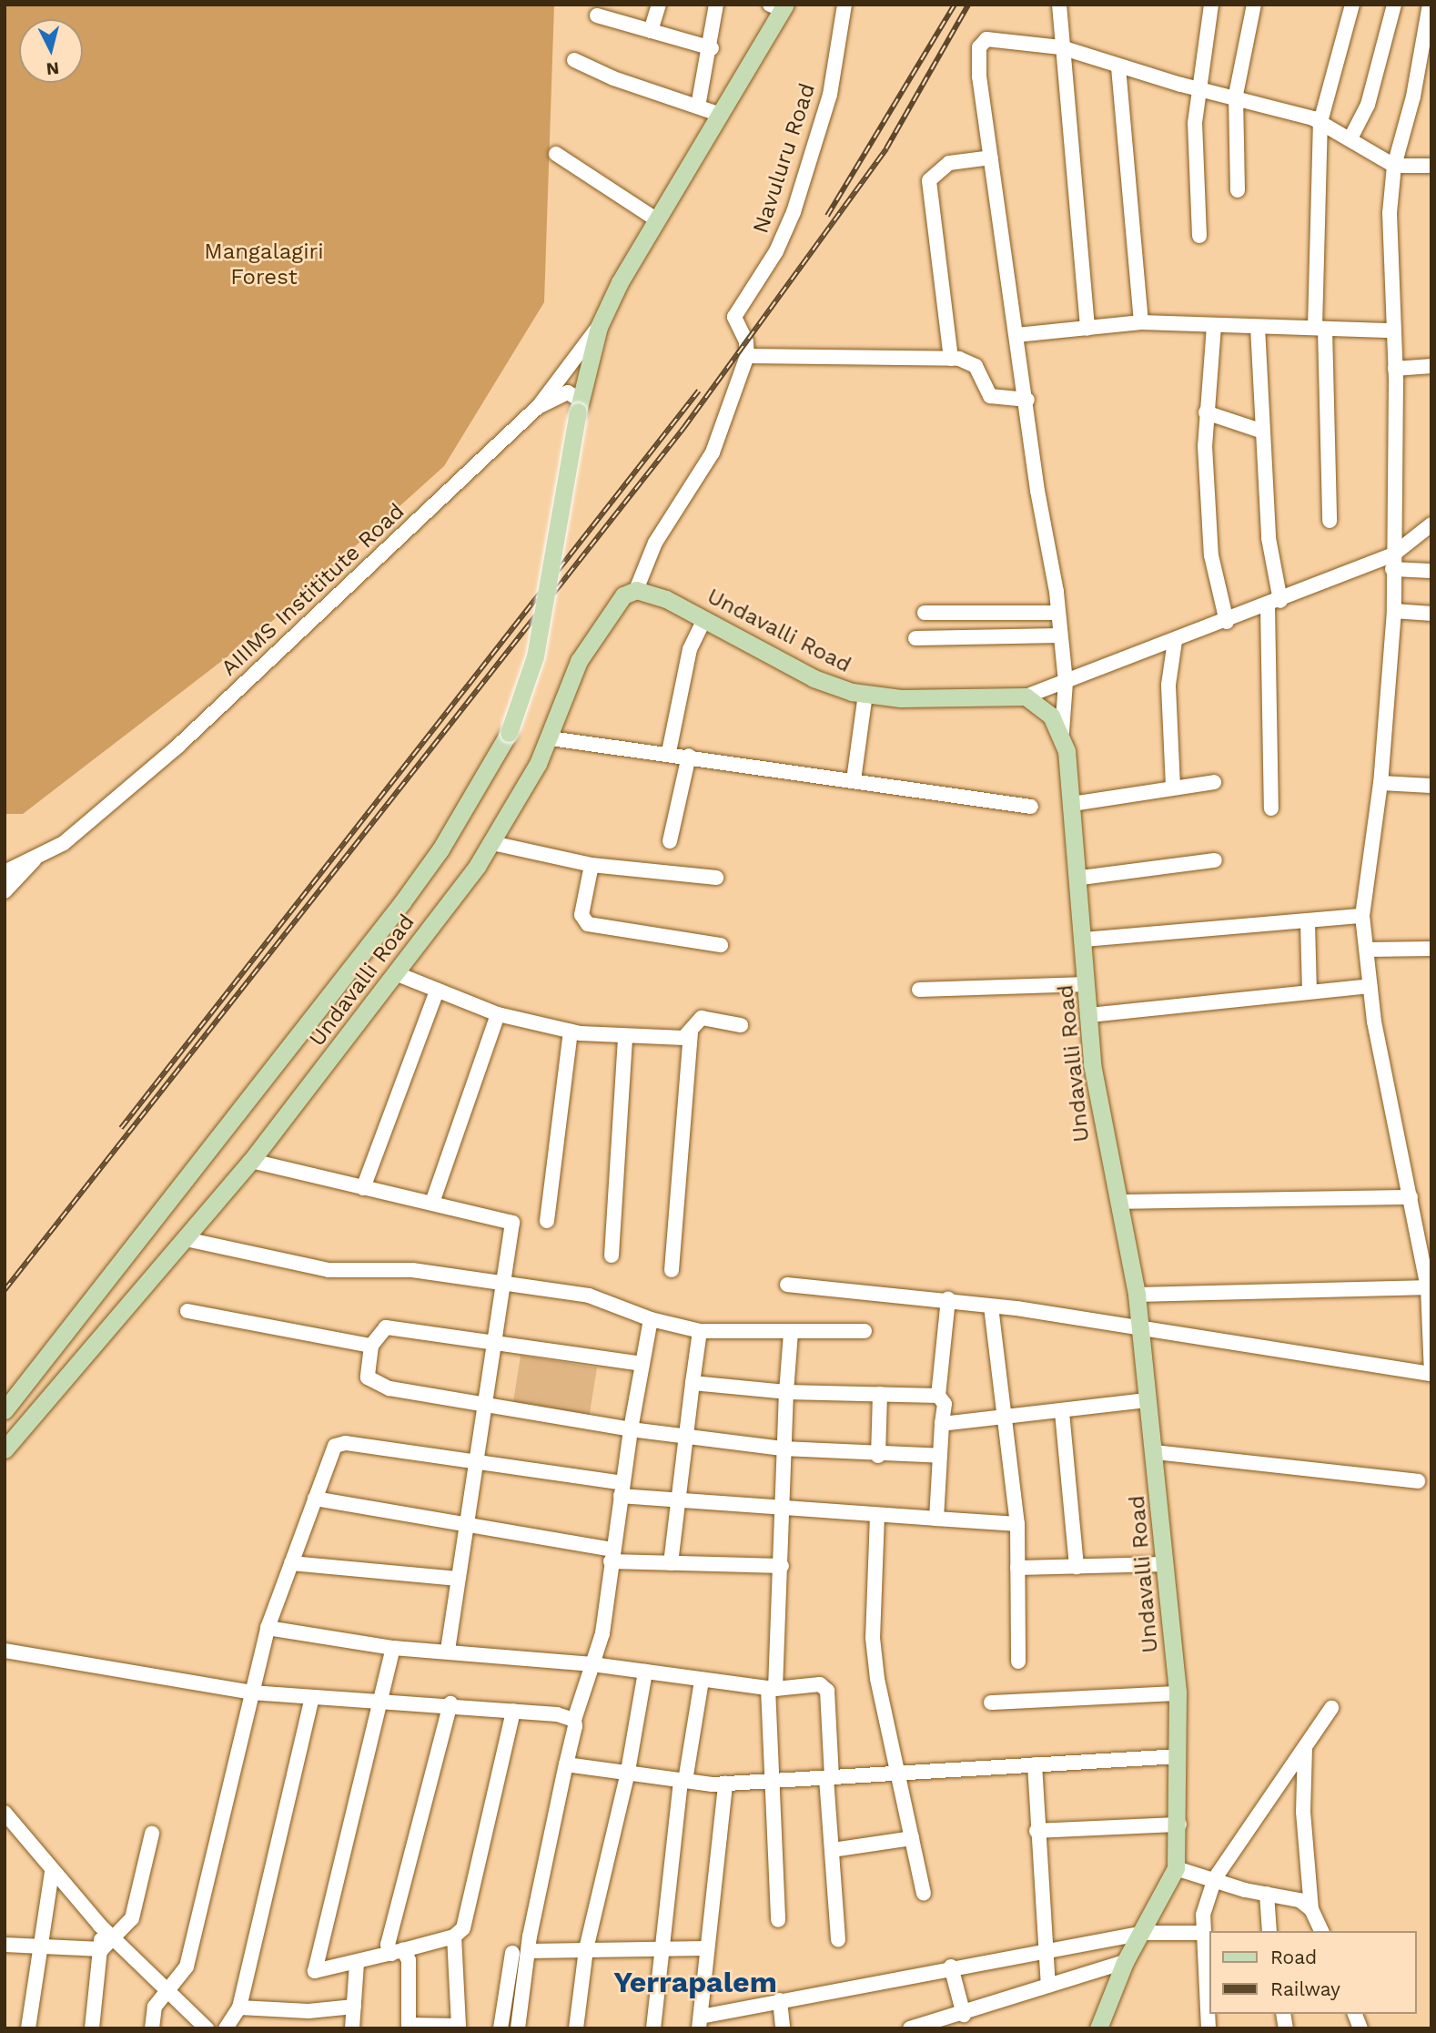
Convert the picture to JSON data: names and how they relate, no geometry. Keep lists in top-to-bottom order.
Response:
{
  "streets": {
    "main road": ["Undavalli Road"],
    "street": ["Navuluru Road", "AIIIMS Instititute Road"]
  },
  "districts": ["Yerrapalem"],
  "parks": ["Mangalagiri Forest"],
  "legend": ["Road", "Railway"],
  "north": "bottom"
}
